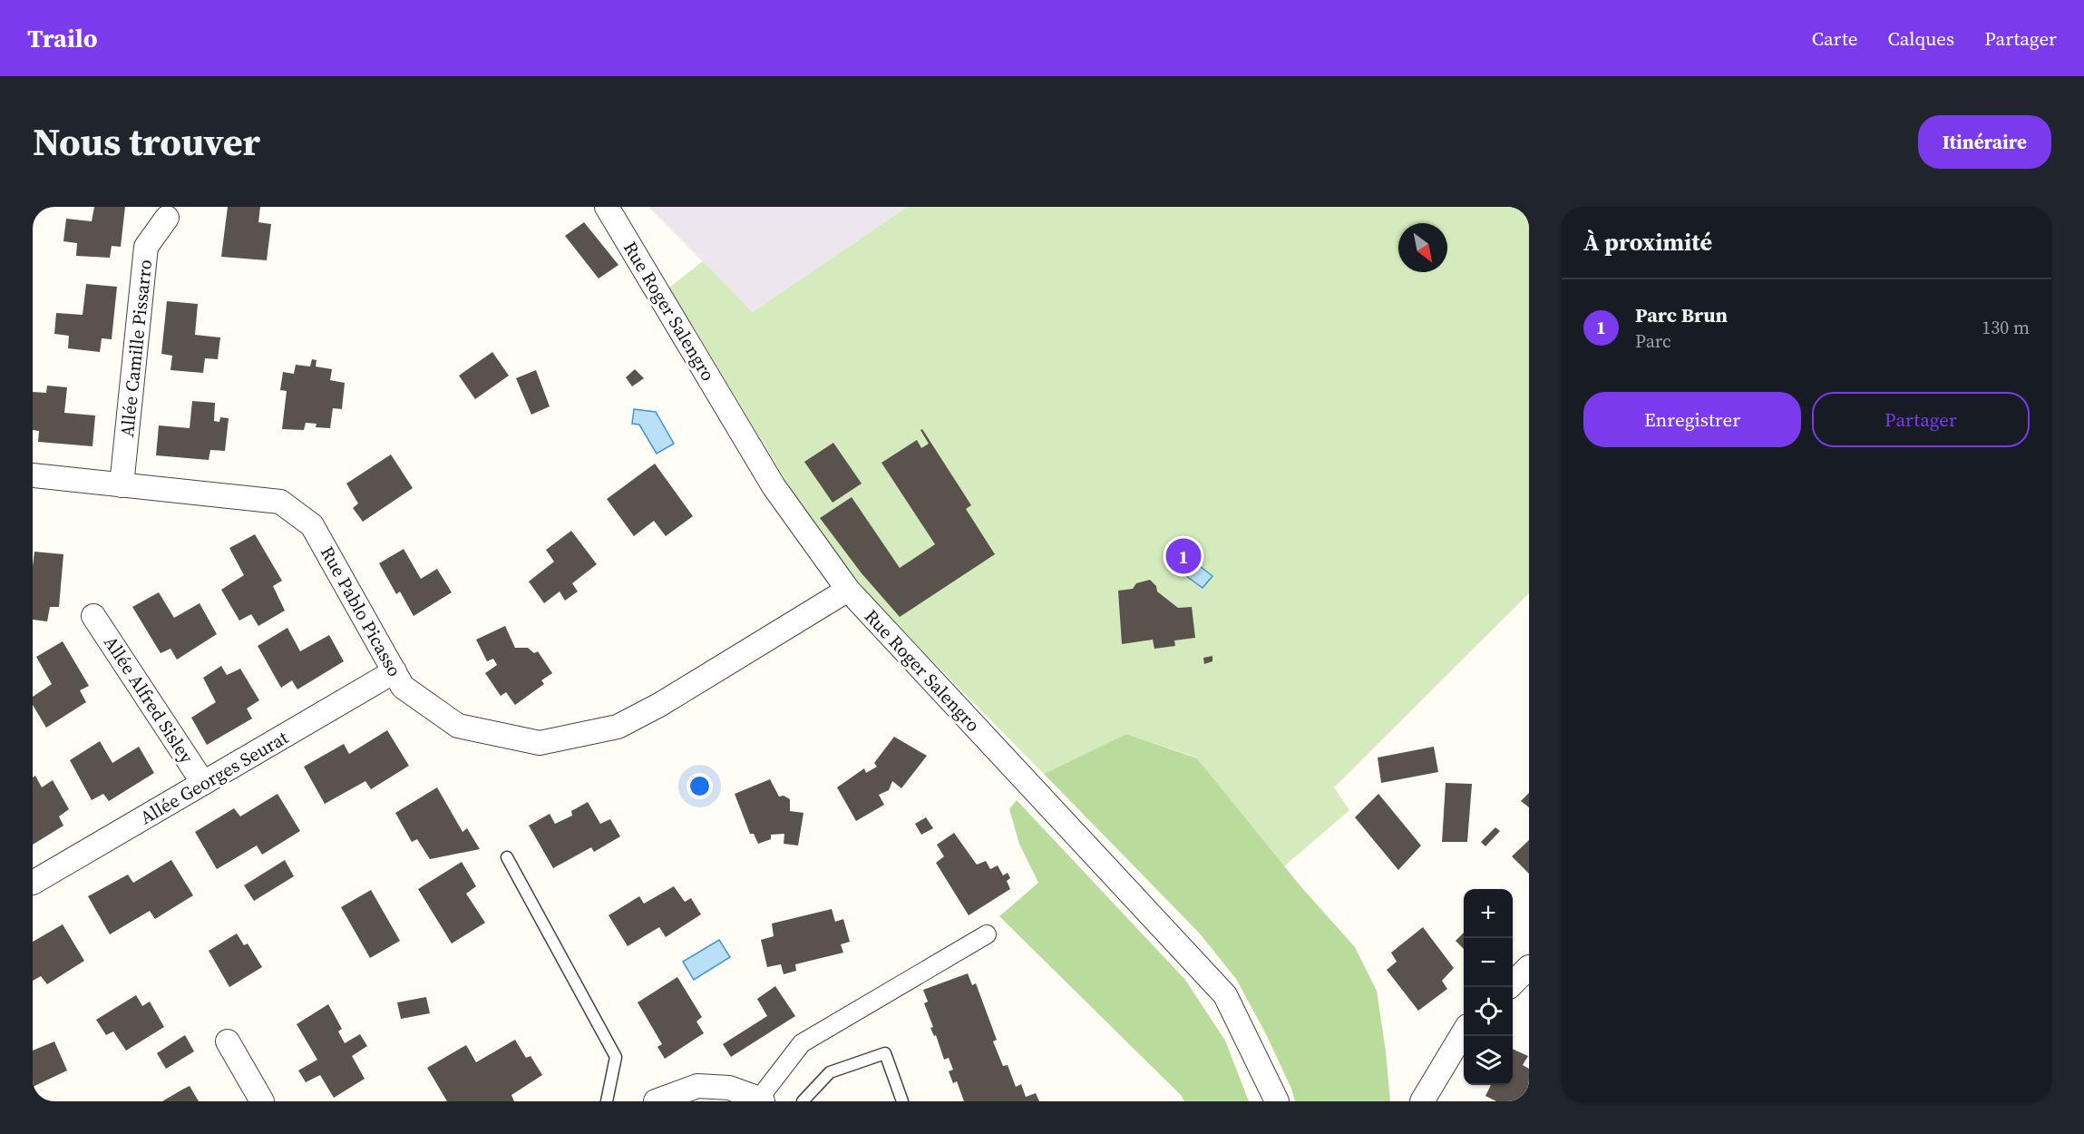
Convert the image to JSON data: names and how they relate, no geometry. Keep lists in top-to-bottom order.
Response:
{
  "streets": {
    "street": [
      "Rue Roger Salengro",
      "Allée Camille Pissarro",
      "Rue Pablo Picasso",
      "Allée Alfred Sisley",
      "Allée Georges Seurat"
    ]
  },
  "crossings": [
    ["Rue Roger Salengro", "Rue Pablo Picasso"],
    ["Allée Camille Pissarro", "Rue Pablo Picasso"],
    ["Rue Pablo Picasso", "Allée Georges Seurat"],
    ["Allée Alfred Sisley", "Allée Georges Seurat"]
  ],
  "north": "bottom right",
  "page": {
    "header": "Trailo",
    "nav": ["Carte", "Calques", "Partager"],
    "title": "Nous trouver",
    "buttons": [
      "Itinéraire",
      ["Enregistrer", "Partager"]
    ],
    "heading": "À proximité",
    "list": [
      {
        "mark": "1",
        "name": "Parc Brun",
        "note": "Parc",
        "value": "130 m"
      }
    ],
    "pins": "1",
    "map_buttons": ["+", "−"]
  }
}
